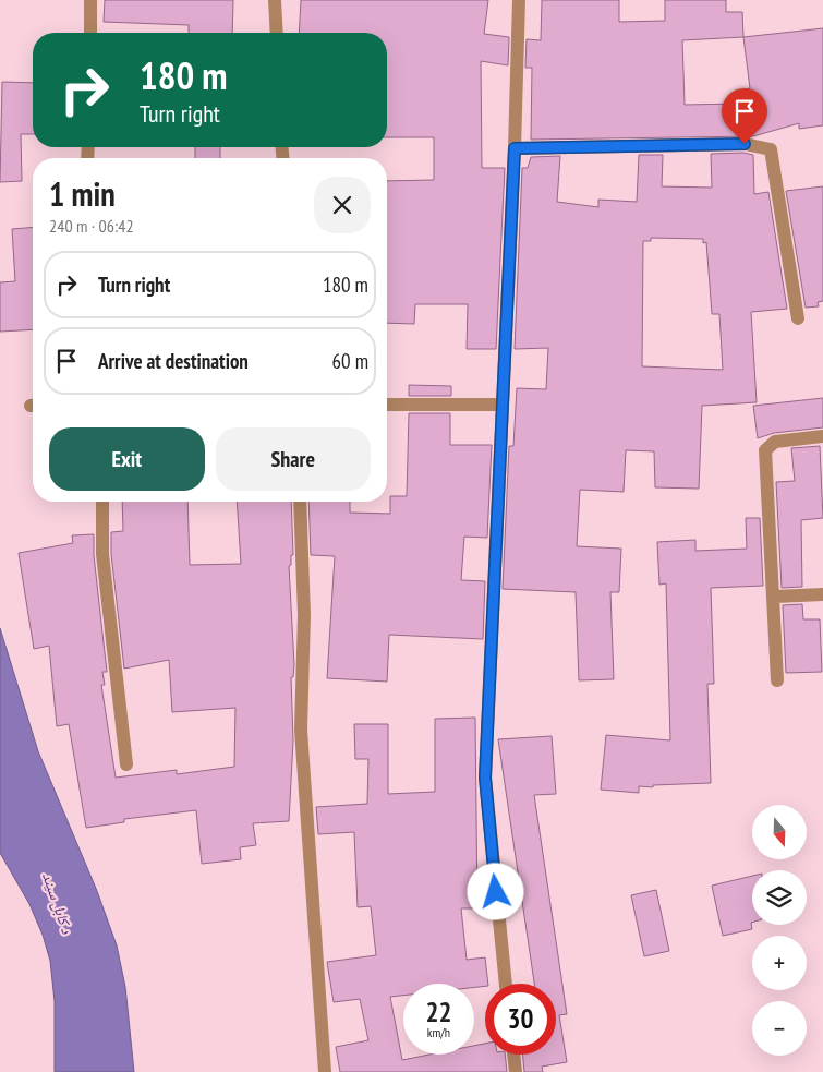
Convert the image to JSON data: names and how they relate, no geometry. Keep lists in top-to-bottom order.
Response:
{
  "water": ["د کابل سيند"],
  "north": "bottom",
  "page": {
    "turn": ["180 m", "Turn right"],
    "heading": ["1 min", "240 m · 06:42"],
    "list": [
      {
        "name": "Turn right",
        "value": "180 m"
      },
      {
        "name": "Arrive at destination",
        "value": "60 m"
      }
    ],
    "buttons": ["Exit", "Share"],
    "map_buttons": ["+", "−"],
    "speed": "22 km/h",
    "limit": "30"
  }
}
